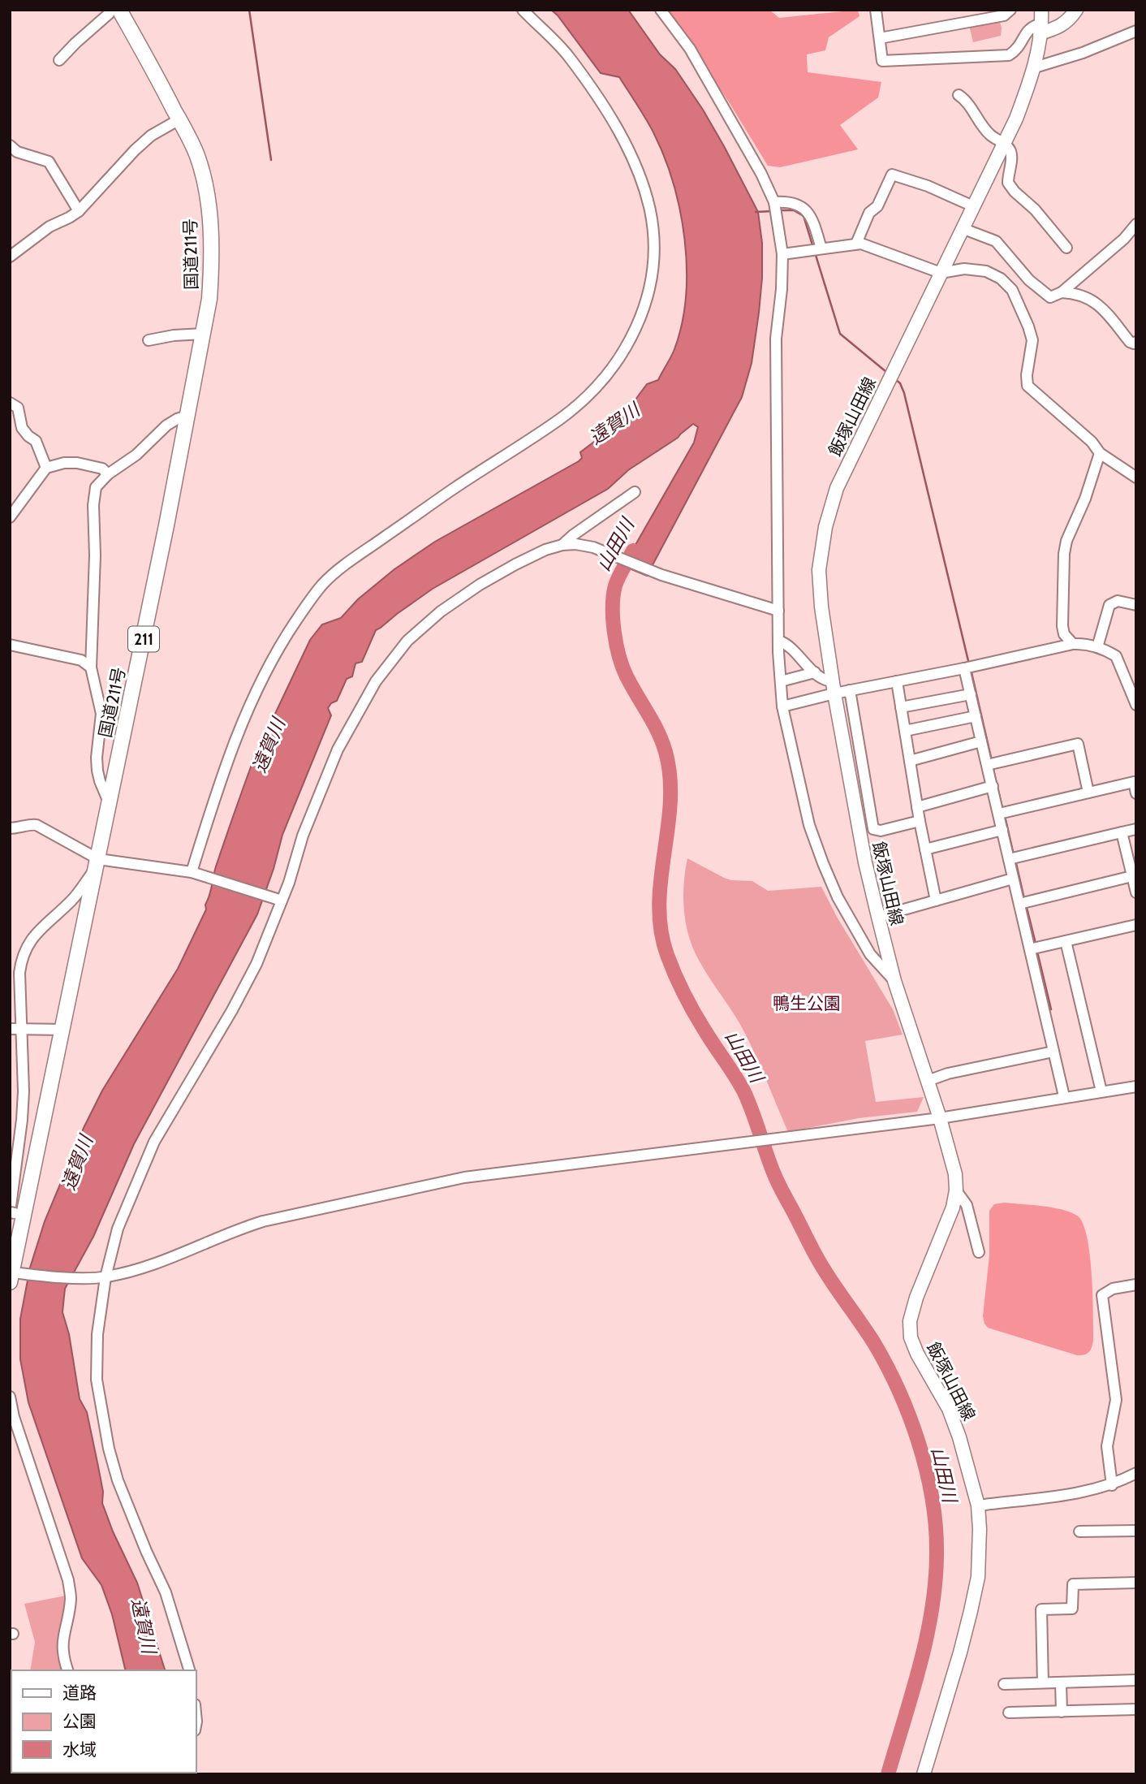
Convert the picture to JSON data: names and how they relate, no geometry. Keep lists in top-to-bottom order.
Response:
{
  "streets": {
    "highway": ["国道211号", "211"],
    "main road": ["飯塚山田線"]
  },
  "water": ["遠賀川", "山田川"],
  "parks": ["鴨生公園"],
  "legend": ["道路", "公園", "水域"]
}
